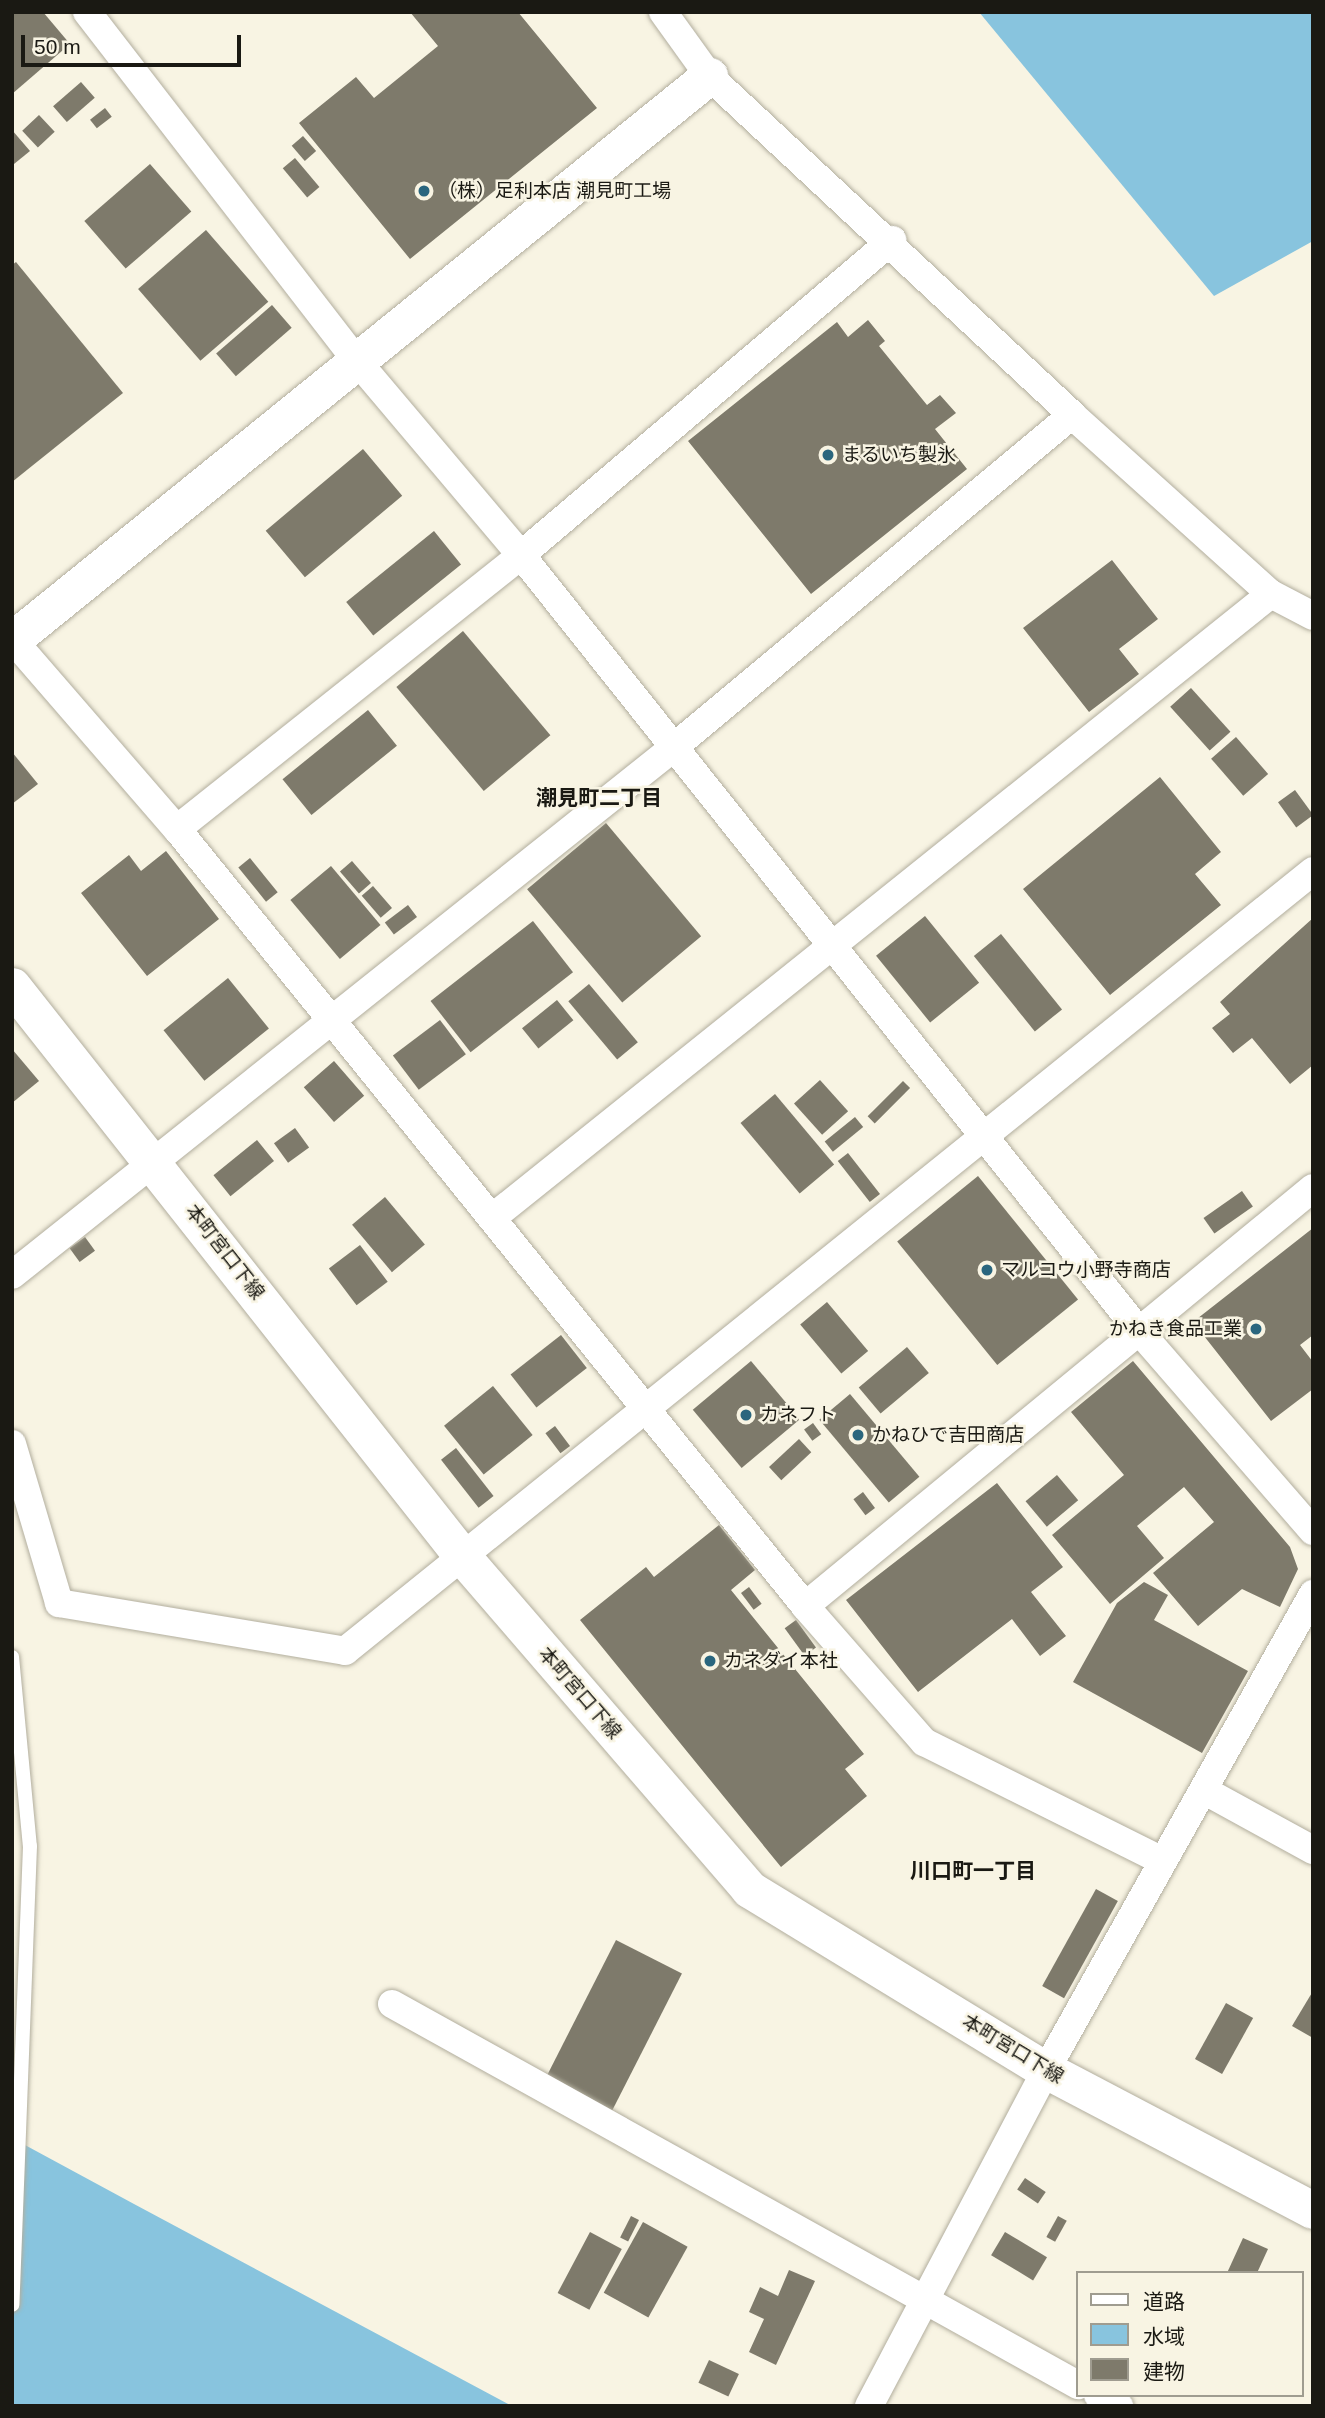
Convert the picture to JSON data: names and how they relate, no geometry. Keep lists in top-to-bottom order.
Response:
{
  "streets": {
    "street": ["本町宮口下線"]
  },
  "districts": ["潮見町二丁目", "川口町一丁目"],
  "places": [
    "（株）足利本店 潮見町工場",
    "まるいち製氷",
    "マルコウ小野寺商店",
    "かねき食品工業",
    "カネフト",
    "かねひで吉田商店",
    "カネダイ本社"
  ],
  "legend": ["道路", "水域", "建物"],
  "scale_bar": "50 m"
}
